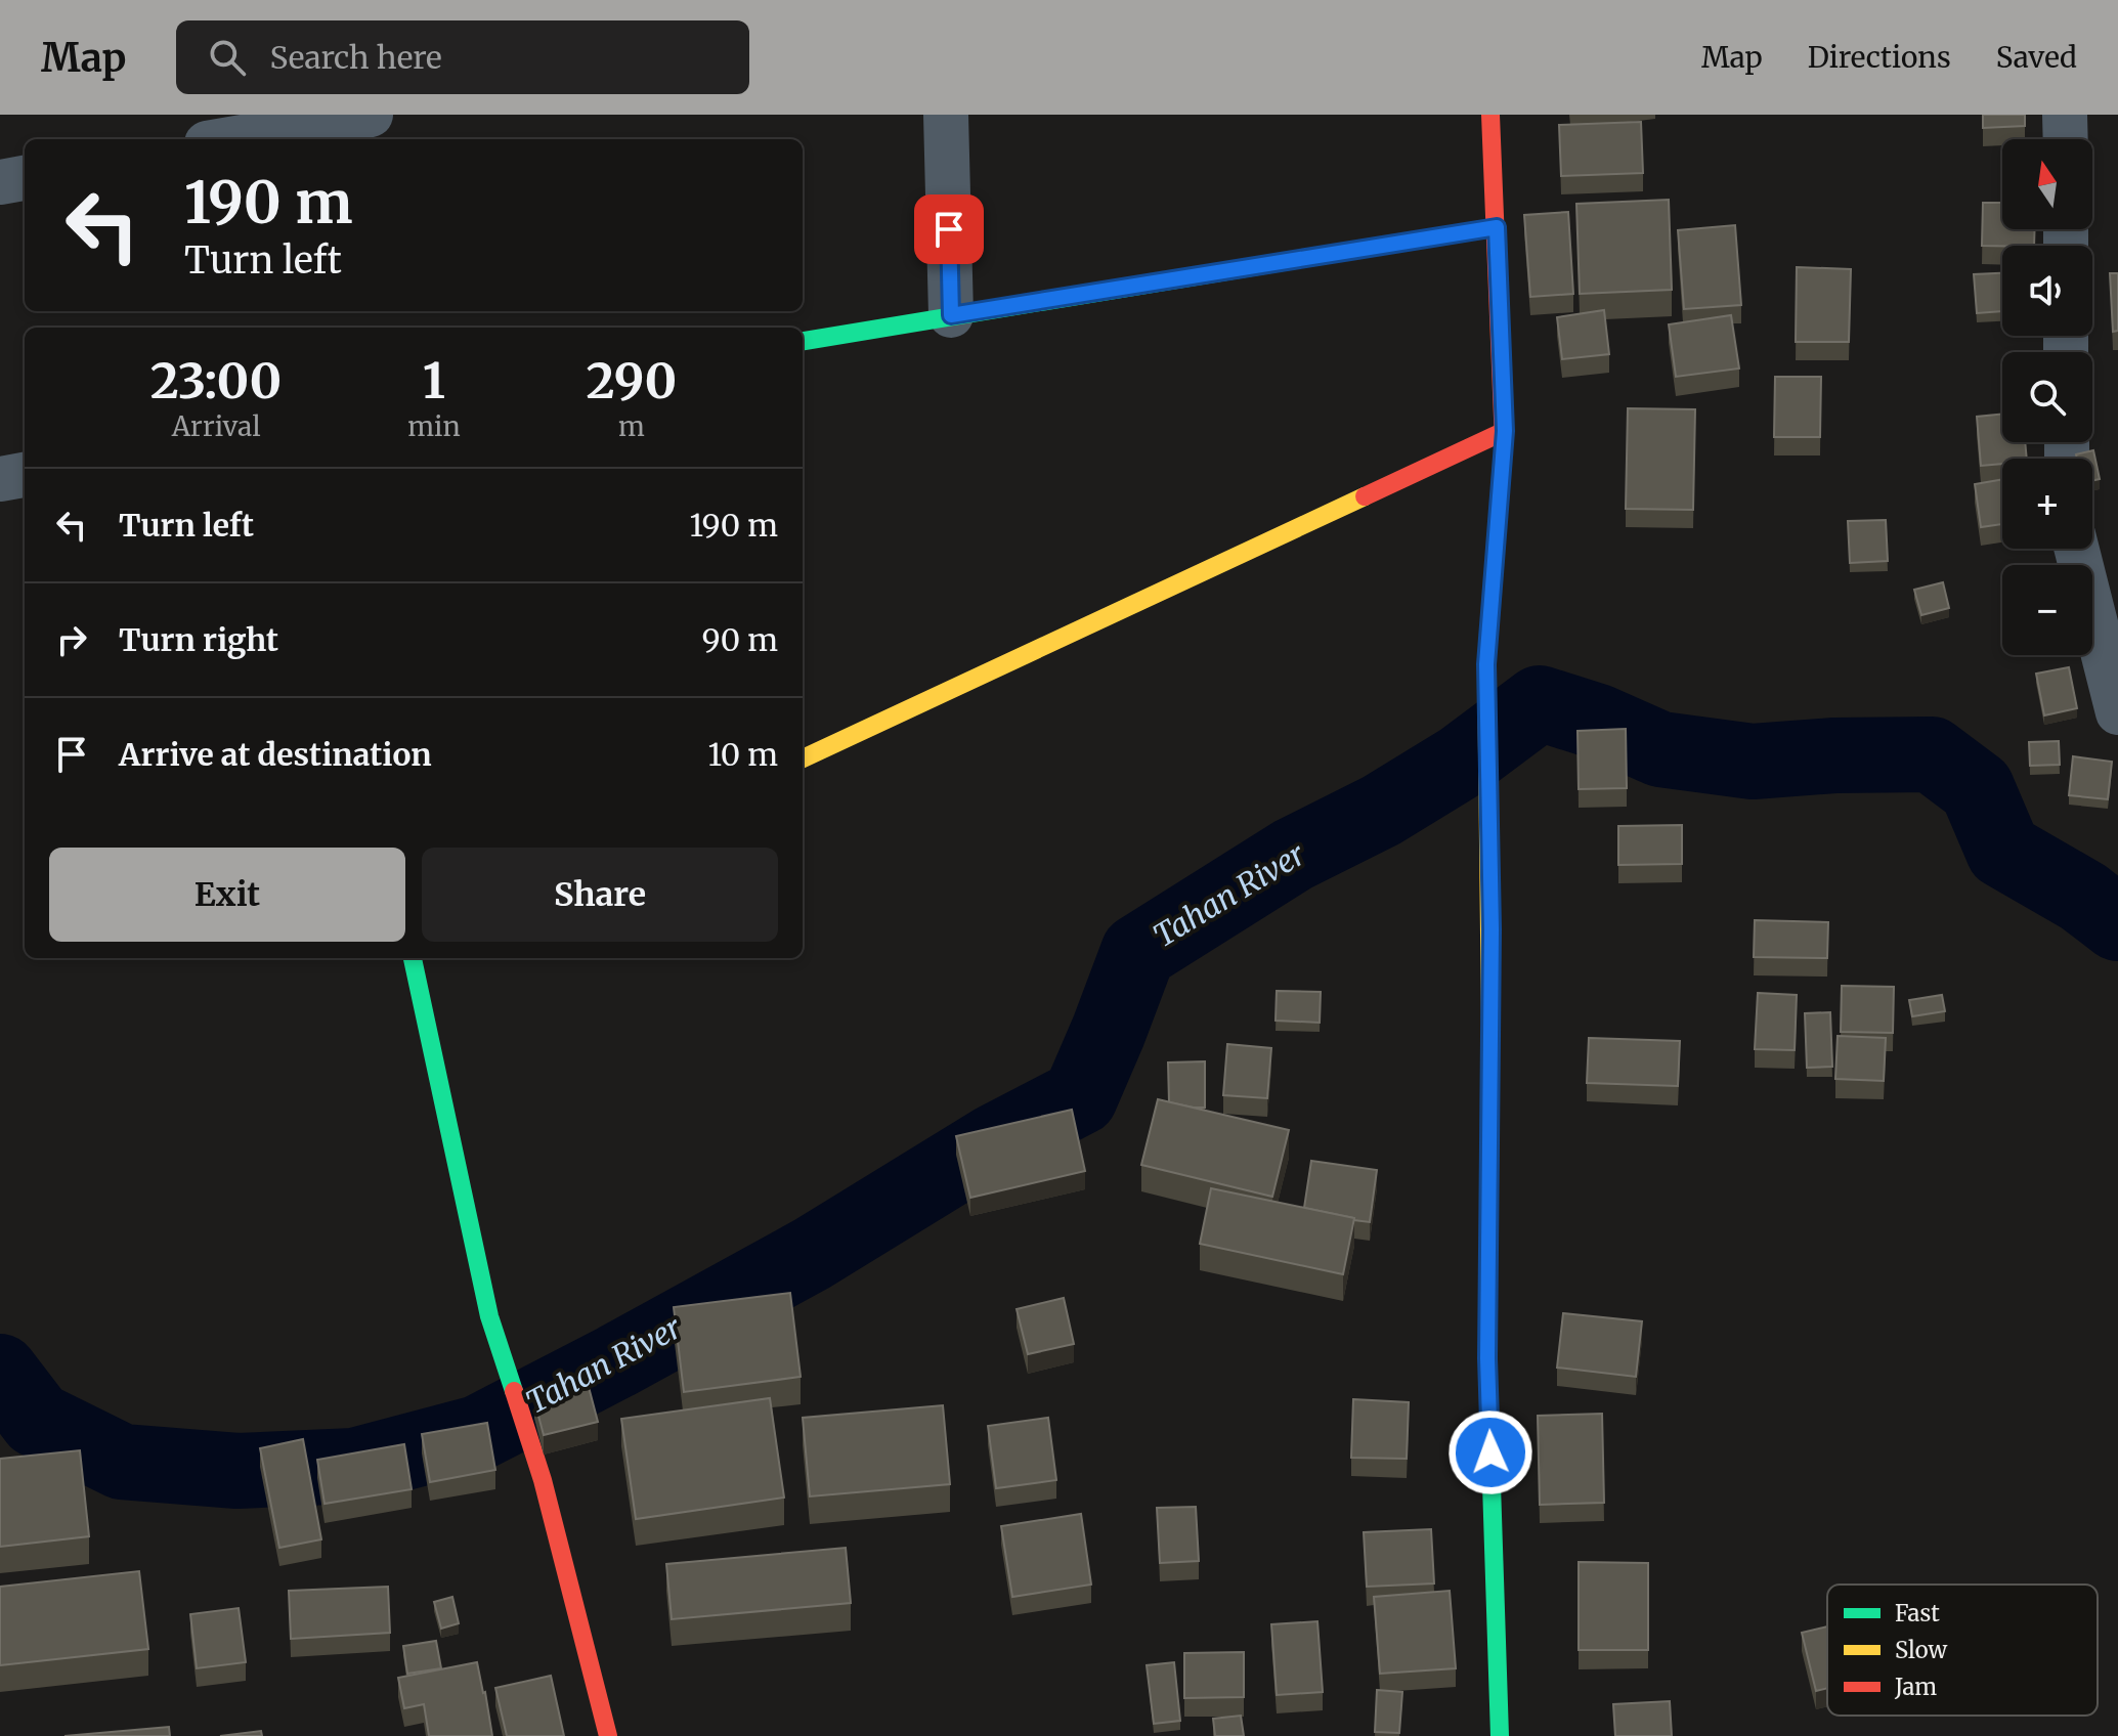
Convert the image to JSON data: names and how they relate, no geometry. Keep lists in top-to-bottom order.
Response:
{
  "water": ["Tahan River"],
  "legend": ["Fast", "Slow", "Jam"],
  "north": "top",
  "page": {
    "header": "Map",
    "search": "Search here",
    "nav": ["Map", "Directions", "Saved"],
    "map_buttons": ["+", "−"],
    "turn": ["190 m", "Turn left"],
    "eta": [
      "23:00",
      "Arrival",
      "1",
      "min",
      "290",
      "m"
    ],
    "list": [
      {
        "name": "Turn left",
        "value": "190 m"
      },
      {
        "name": "Turn right",
        "value": "90 m"
      },
      {
        "name": "Arrive at destination",
        "value": "10 m"
      }
    ],
    "buttons": ["Exit", "Share"]
  }
}
